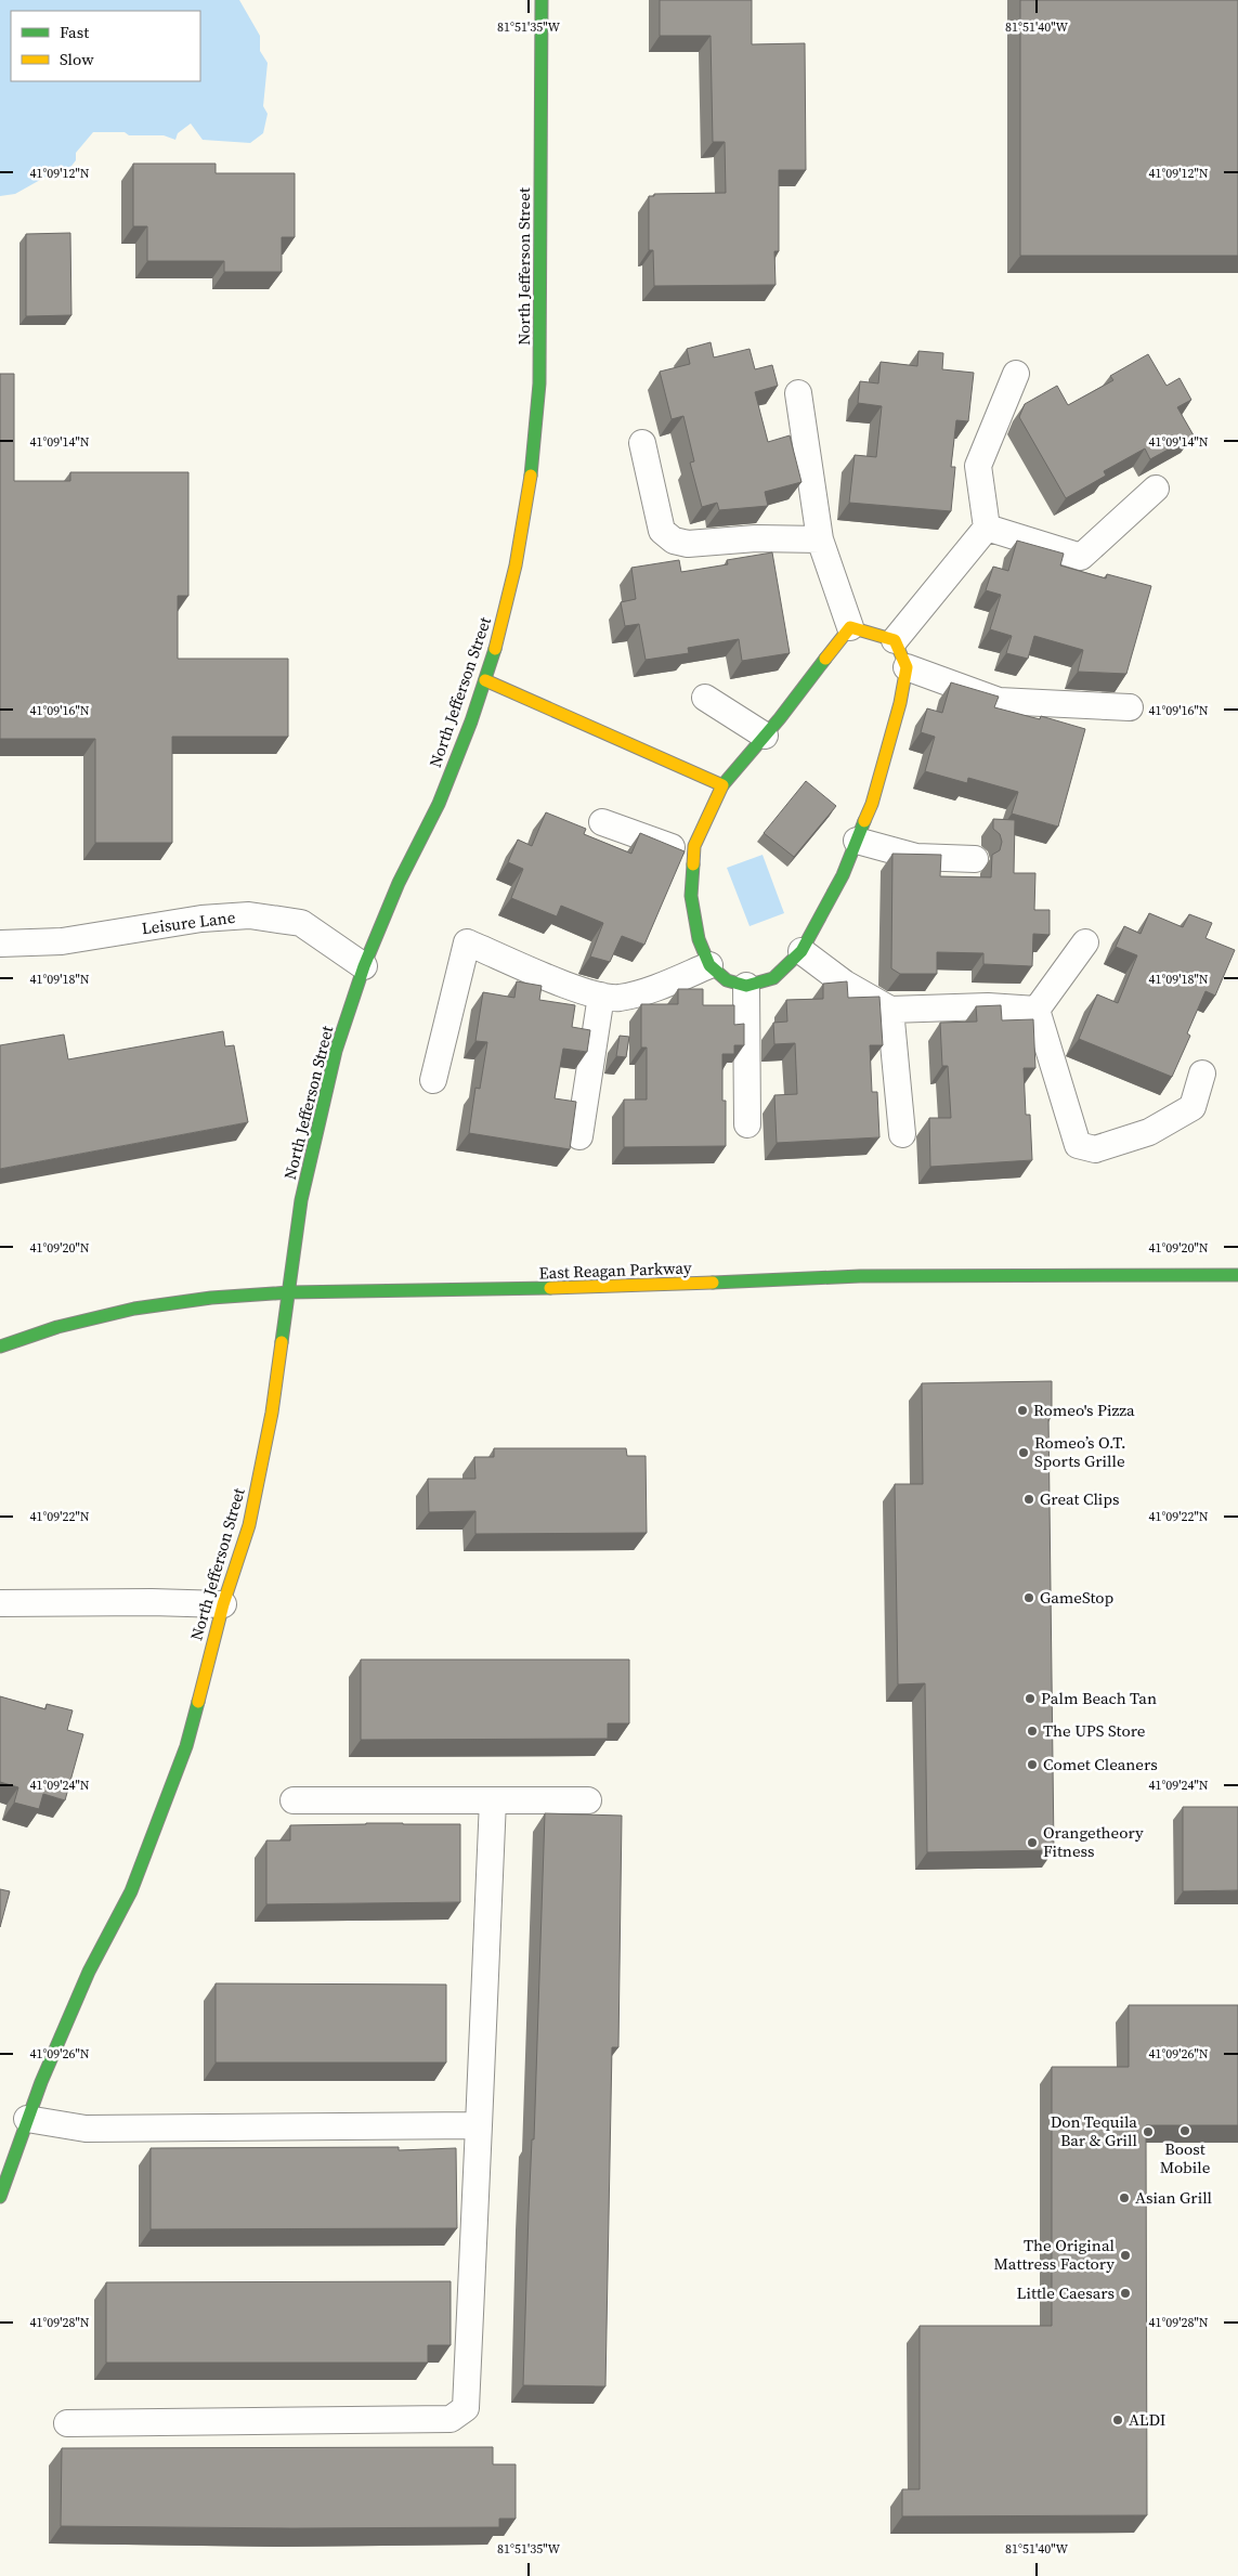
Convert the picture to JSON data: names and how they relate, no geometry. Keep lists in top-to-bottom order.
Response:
{
  "streets": {
    "street": ["North Jefferson Street", "Leisure Lane", "East Reagan Parkway"]
  },
  "crossings": [
    ["North Jefferson Street", "Leisure Lane"],
    ["North Jefferson Street", "East Reagan Parkway"]
  ],
  "places": [
    "Romeo's Pizza",
    "Romeo’s O.T. Sports Grille",
    "Great Clips",
    "GameStop",
    "Palm Beach Tan",
    "The UPS Store",
    "Comet Cleaners",
    "Orangetheory Fitness",
    "Boost Mobile",
    "Don Tequila Bar & Grill",
    "Asian Grill",
    "The Original Mattress Factory",
    "Little Caesars",
    "ALDI"
  ],
  "legend": ["Fast", "Slow"],
  "coordinates": [
    "81°51'35\"W",
    "81°51'40\"W",
    "41°09'12\"N",
    "41°09'14\"N",
    "41°09'16\"N",
    "41°09'18\"N",
    "41°09'20\"N",
    "41°09'22\"N",
    "41°09'24\"N",
    "41°09'26\"N",
    "41°09'28\"N"
  ]
}
